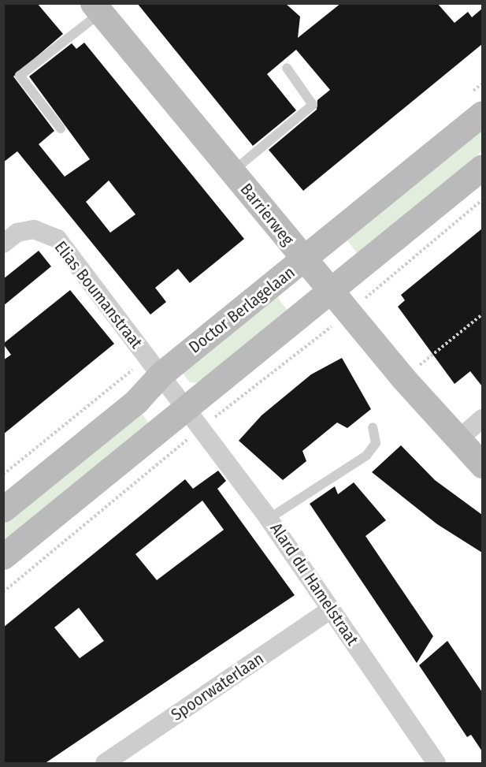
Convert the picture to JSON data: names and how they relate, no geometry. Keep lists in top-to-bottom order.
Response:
{
  "streets": {
    "main road": ["Barrierweg", "Doctor Berlagelaan"],
    "street": ["Elias Boumanstraat", "Alard du Hamelstraat", "Spoorwaterlaan"]
  },
  "crossings": [
    ["Barrierweg", "Doctor Berlagelaan"],
    ["Elias Boumanstraat", "Doctor Berlagelaan"],
    ["Elias Boumanstraat", "Alard du Hamelstraat"],
    ["Alard du Hamelstraat", "Spoorwaterlaan"]
  ]
}
